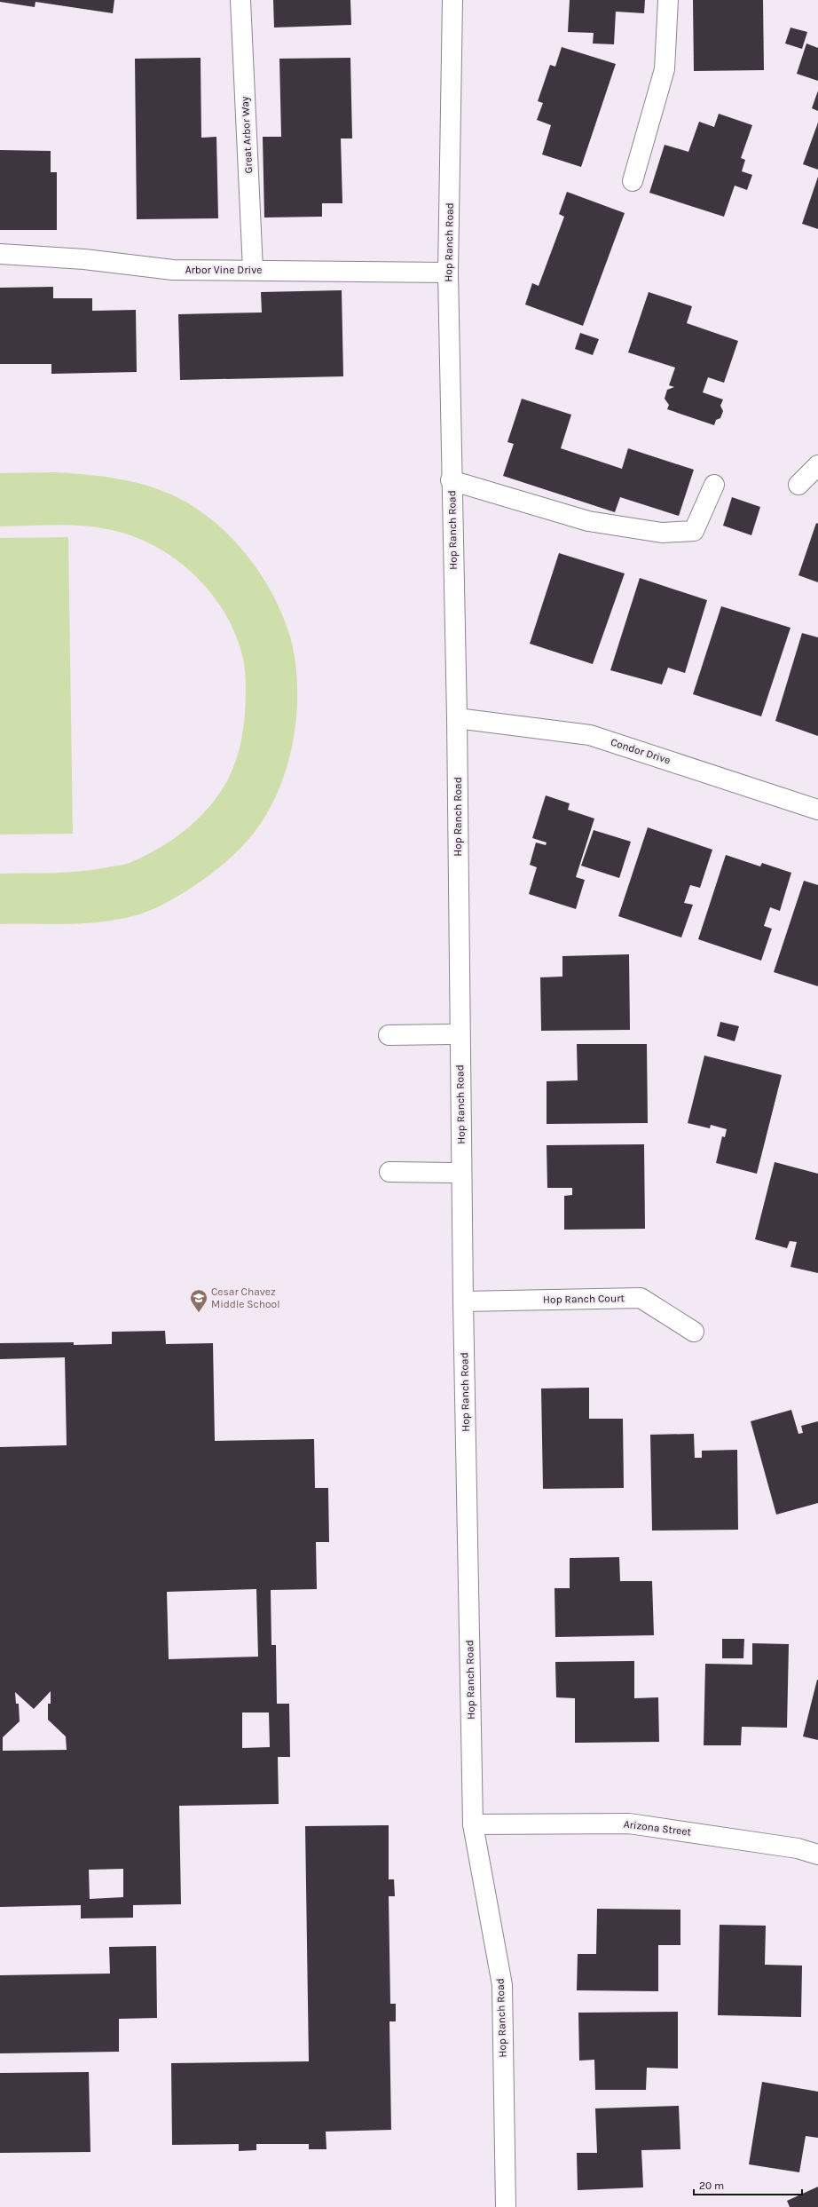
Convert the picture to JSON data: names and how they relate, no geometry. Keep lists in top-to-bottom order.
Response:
{
  "streets": {
    "street": [
      "Great Arbor Way",
      "Hop Ranch Road",
      "Arbor Vine Drive",
      "Condor Drive",
      "Hop Ranch Court",
      "Arizona Street"
    ]
  },
  "crossings": [
    ["Great Arbor Way", "Arbor Vine Drive"],
    ["Hop Ranch Road", "Arbor Vine Drive"],
    ["Hop Ranch Road", "Condor Drive"],
    ["Hop Ranch Road", "Hop Ranch Court"],
    ["Hop Ranch Road", "Arizona Street"]
  ],
  "places": {
    "school or university": ["Cesar Chavez Middle School"]
  },
  "scale_bar": "20 m"
}
